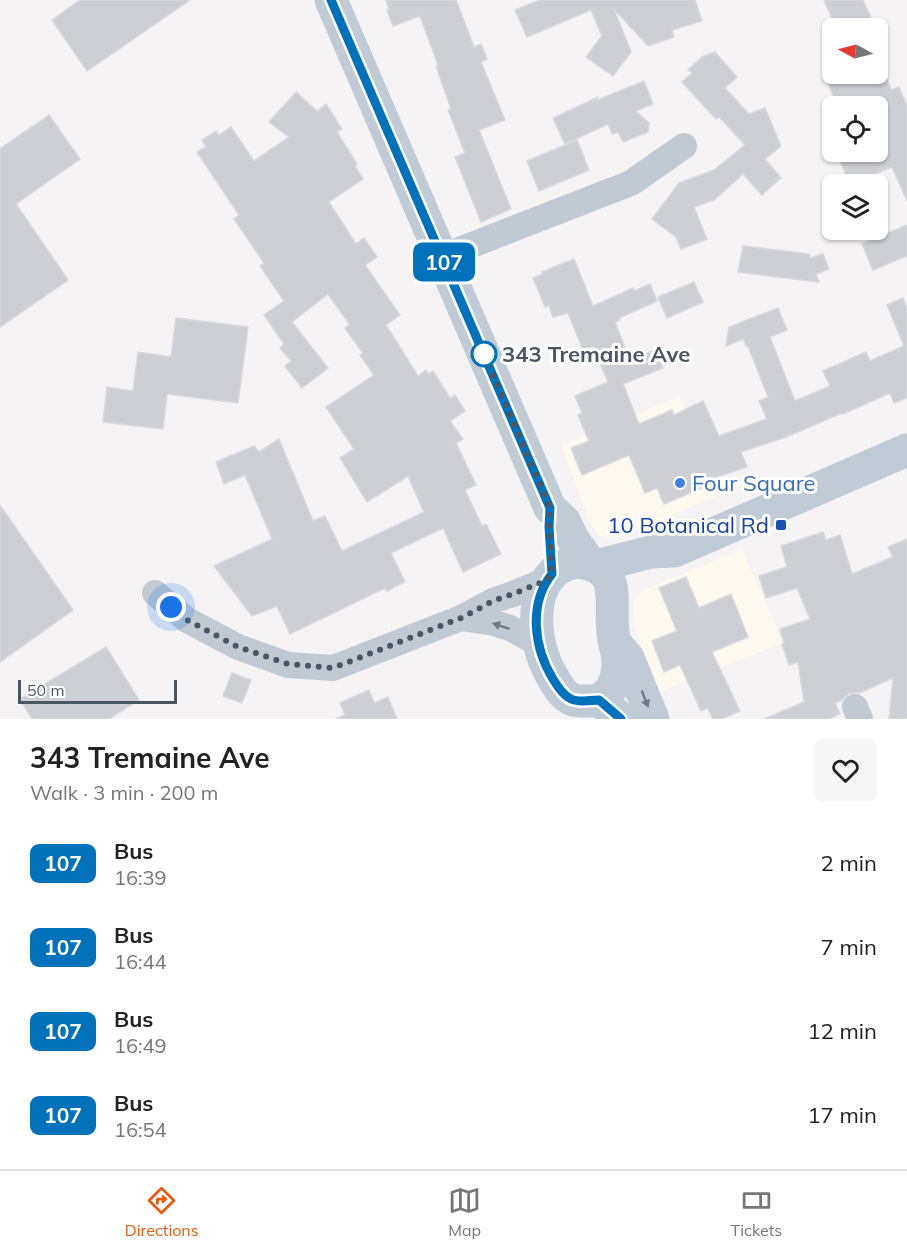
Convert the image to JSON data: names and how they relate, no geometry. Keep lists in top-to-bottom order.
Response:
{
  "places": {
    "other": ["343 Tremaine Ave", "Four Square"],
    "transit": ["10 Botanical Rd"]
  },
  "lines": ["bus line 107"],
  "scale_bar": "50 m",
  "north": "left",
  "page": {
    "on_map": "107",
    "scale": "50 m",
    "heading": ["343 Tremaine Ave", "Walk · 3 min · 200 m"],
    "list": [
      {
        "mark": "107",
        "name": "Bus",
        "note": "16:39",
        "value": "2 min"
      },
      {
        "mark": "107",
        "name": "Bus",
        "note": "16:44",
        "value": "7 min"
      },
      {
        "mark": "107",
        "name": "Bus",
        "note": "16:49",
        "value": "12 min"
      },
      {
        "mark": "107",
        "name": "Bus",
        "note": "16:54",
        "value": "17 min"
      }
    ],
    "tabs": ["Directions", "Map", "Tickets"]
  }
}
